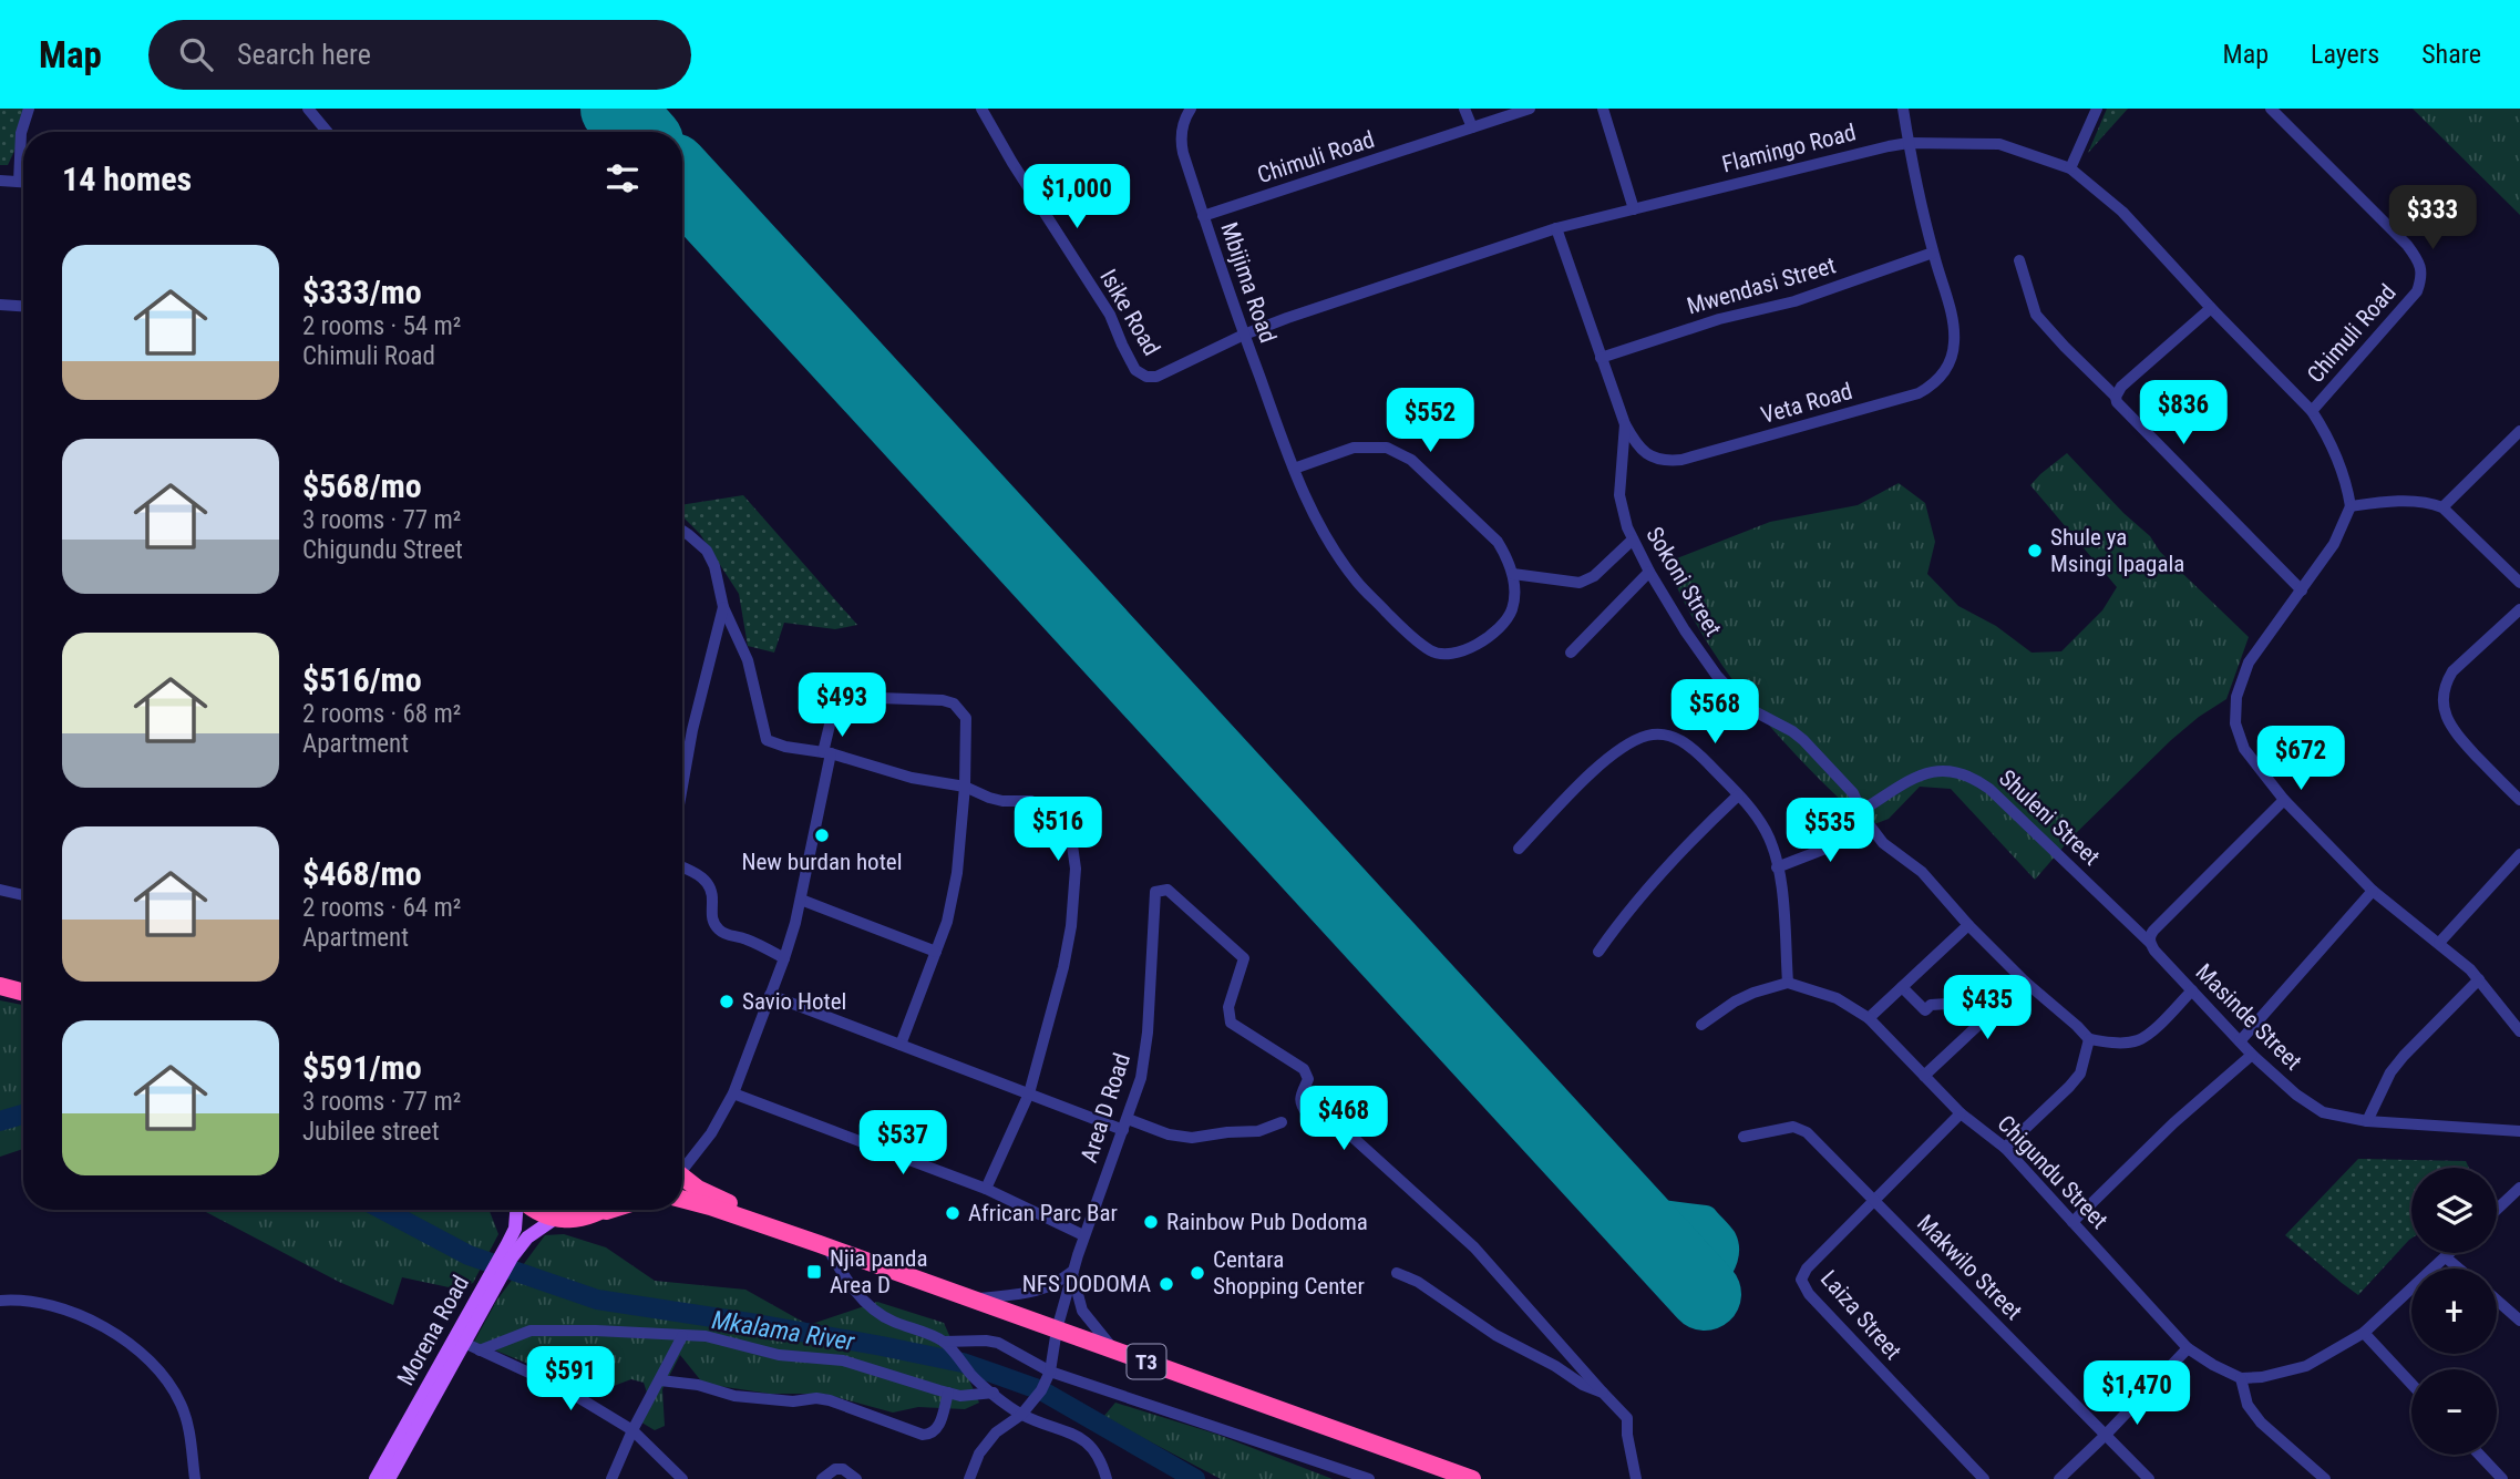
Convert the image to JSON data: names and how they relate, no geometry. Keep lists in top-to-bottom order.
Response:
{
  "streets": {
    "highway": ["T3"],
    "main road": ["Morena Road"],
    "street": [
      "Flamingo Road",
      "Chimuli Road",
      "Mbijima Road",
      "Mwendasi Street",
      "Isike Road",
      "Veta Road",
      "Sokoni Street",
      "Shuleni Street",
      "Masinde Street",
      "Area D Road",
      "Chigundu Street",
      "Makwilo Street",
      "Laiza Street"
    ]
  },
  "crossings": [
    ["Flamingo Road", "Chimuli Road"],
    ["Flamingo Road", "Mbijima Road"],
    ["Flamingo Road", "Isike Road"],
    ["Flamingo Road", "Veta Road"],
    ["Chimuli Road", "Mbijima Road"],
    ["Mwendasi Street", "Veta Road"],
    ["Veta Road", "Sokoni Street"],
    ["Sokoni Street", "Shuleni Street"],
    ["Shuleni Street", "Masinde Street"],
    ["Area D Road", "T3"],
    ["Chigundu Street", "Laiza Street"],
    ["Makwilo Street", "Laiza Street"]
  ],
  "water": ["Mkalama River"],
  "places": {
    "other": [
      "Shule ya Msingi Ipagala",
      "New burdan hotel",
      "Savio Hotel",
      "African Parc Bar",
      "Rainbow Pub Dodoma",
      "Centara Shopping Center",
      "NFS DODOMA"
    ],
    "transit": ["Njia panda Area D"]
  },
  "page": {
    "header": "Map",
    "search": "Search here",
    "nav": ["Map", "Layers", "Share"],
    "heading": "14 homes",
    "price": [
      "$1,000",
      "$333",
      "$836",
      "$552",
      "$493",
      "$568",
      "$672",
      "$516",
      "$535",
      "$435",
      "$468",
      "$537",
      "$591",
      "$1,470"
    ],
    "list": [
      {
        "name": "$333/mo",
        "note": "2 rooms · 54 m² · Chimuli Road"
      },
      {
        "name": "$568/mo",
        "note": "3 rooms · 77 m² · Chigundu Street"
      },
      {
        "name": "$516/mo",
        "note": "2 rooms · 68 m² · Apartment"
      },
      {
        "name": "$468/mo",
        "note": "2 rooms · 64 m² · Apartment"
      },
      {
        "name": "$591/mo",
        "note": "3 rooms · 77 m² · Jubilee street"
      }
    ],
    "map_buttons": ["+", "−"]
  }
}
